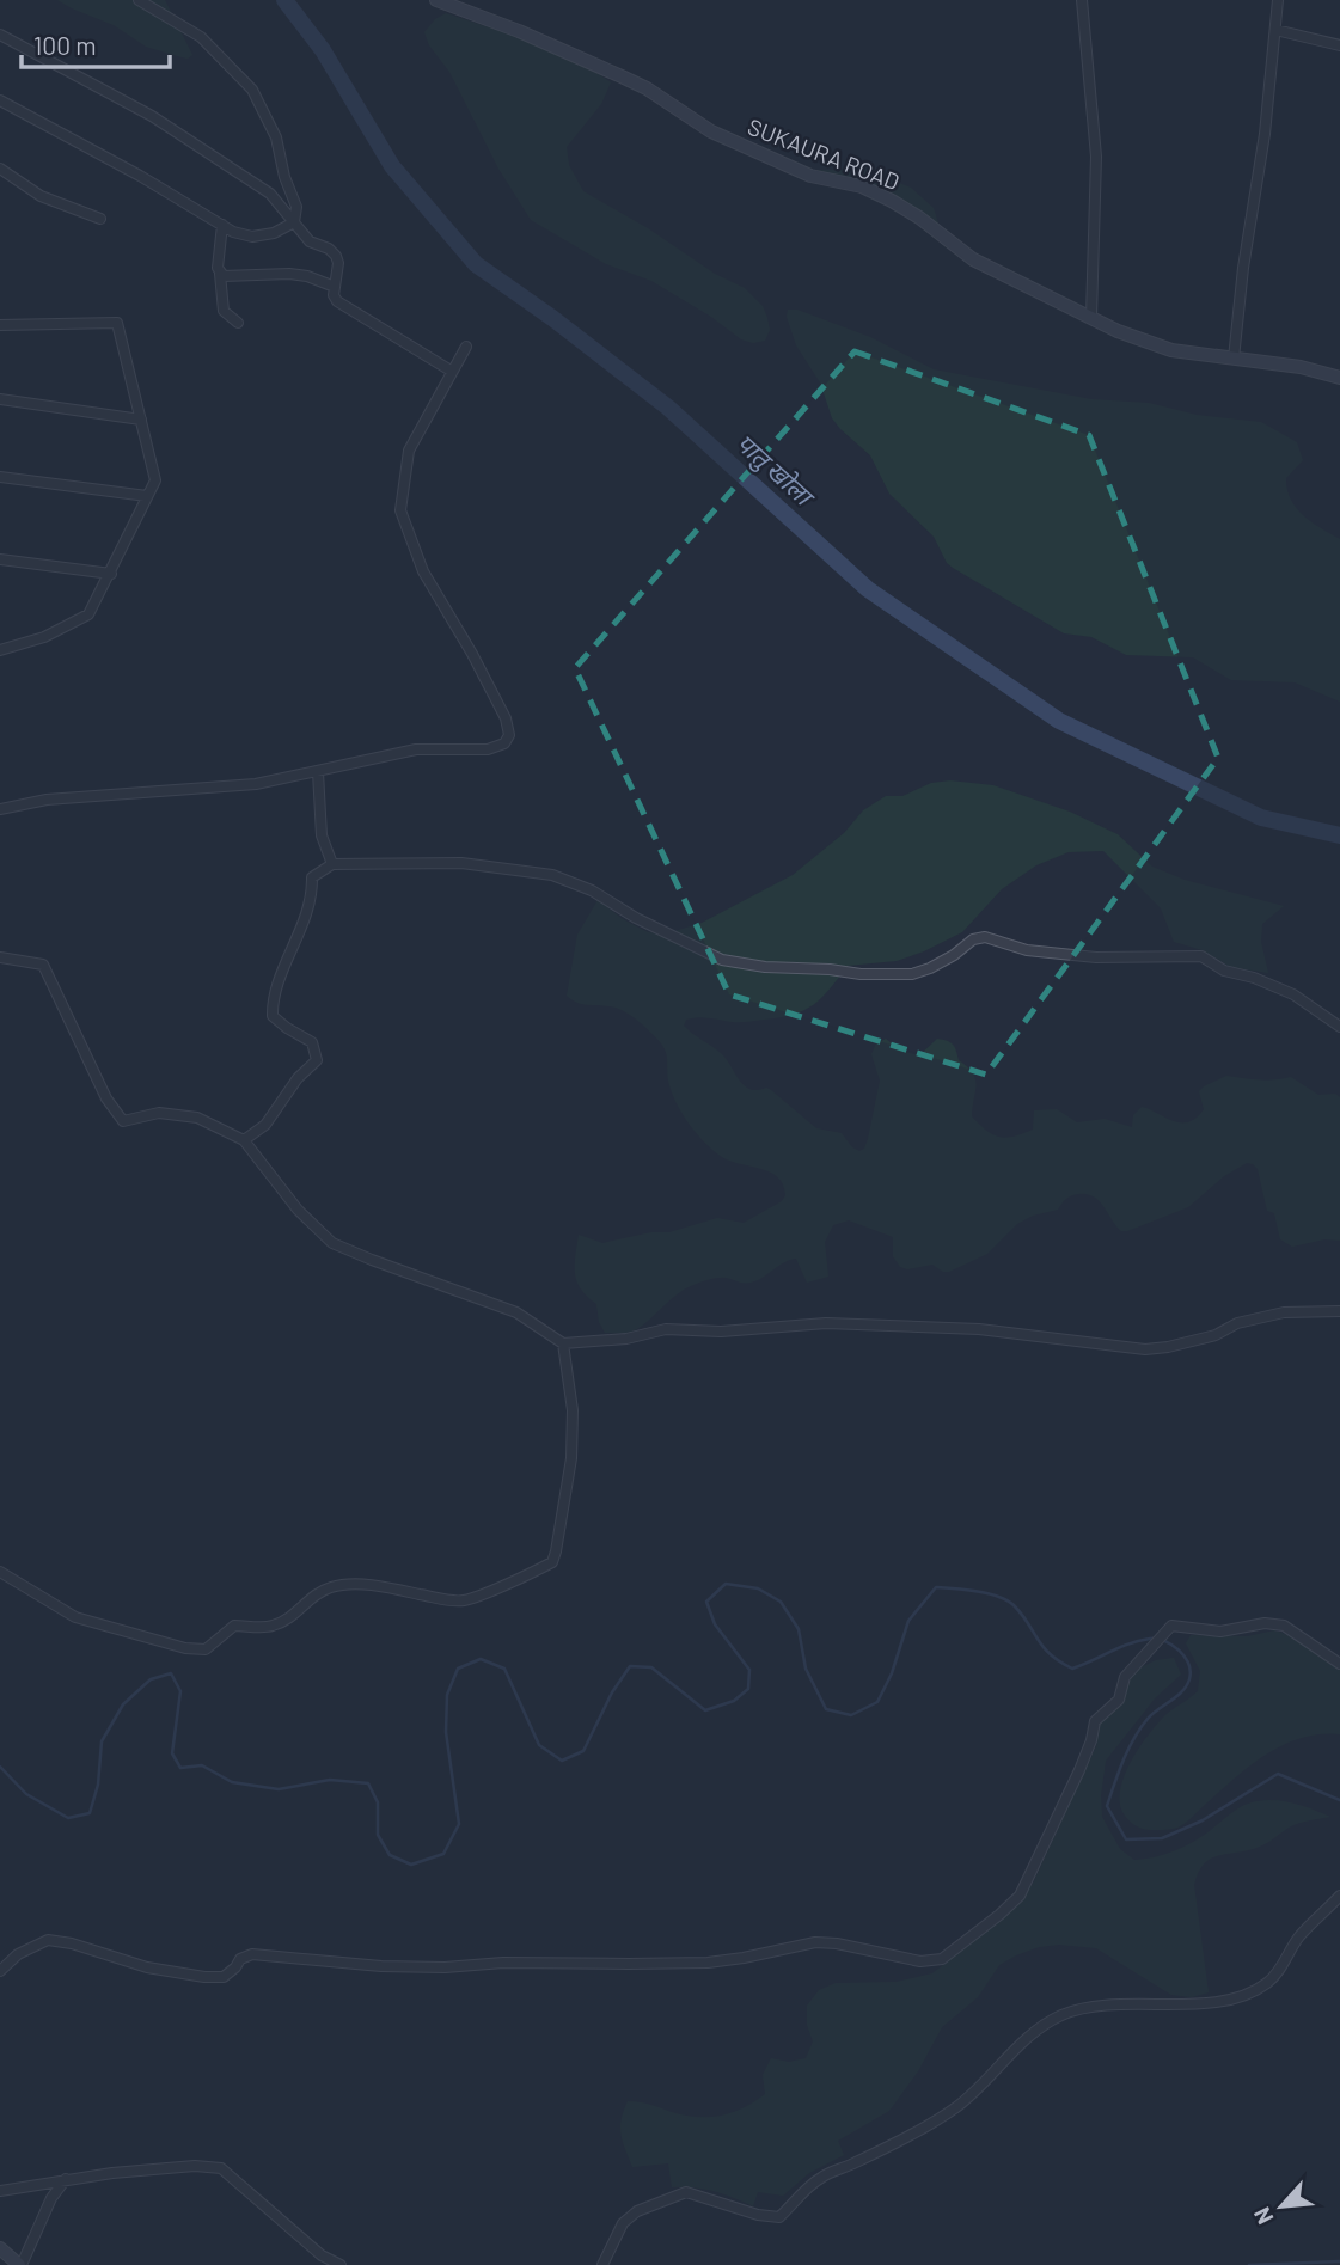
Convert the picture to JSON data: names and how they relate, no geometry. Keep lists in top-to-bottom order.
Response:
{
  "streets": {
    "street": ["SUKAURA ROAD"]
  },
  "water": ["पातु खोला"],
  "scale_bar": "100 m",
  "north": "bottom left"
}
